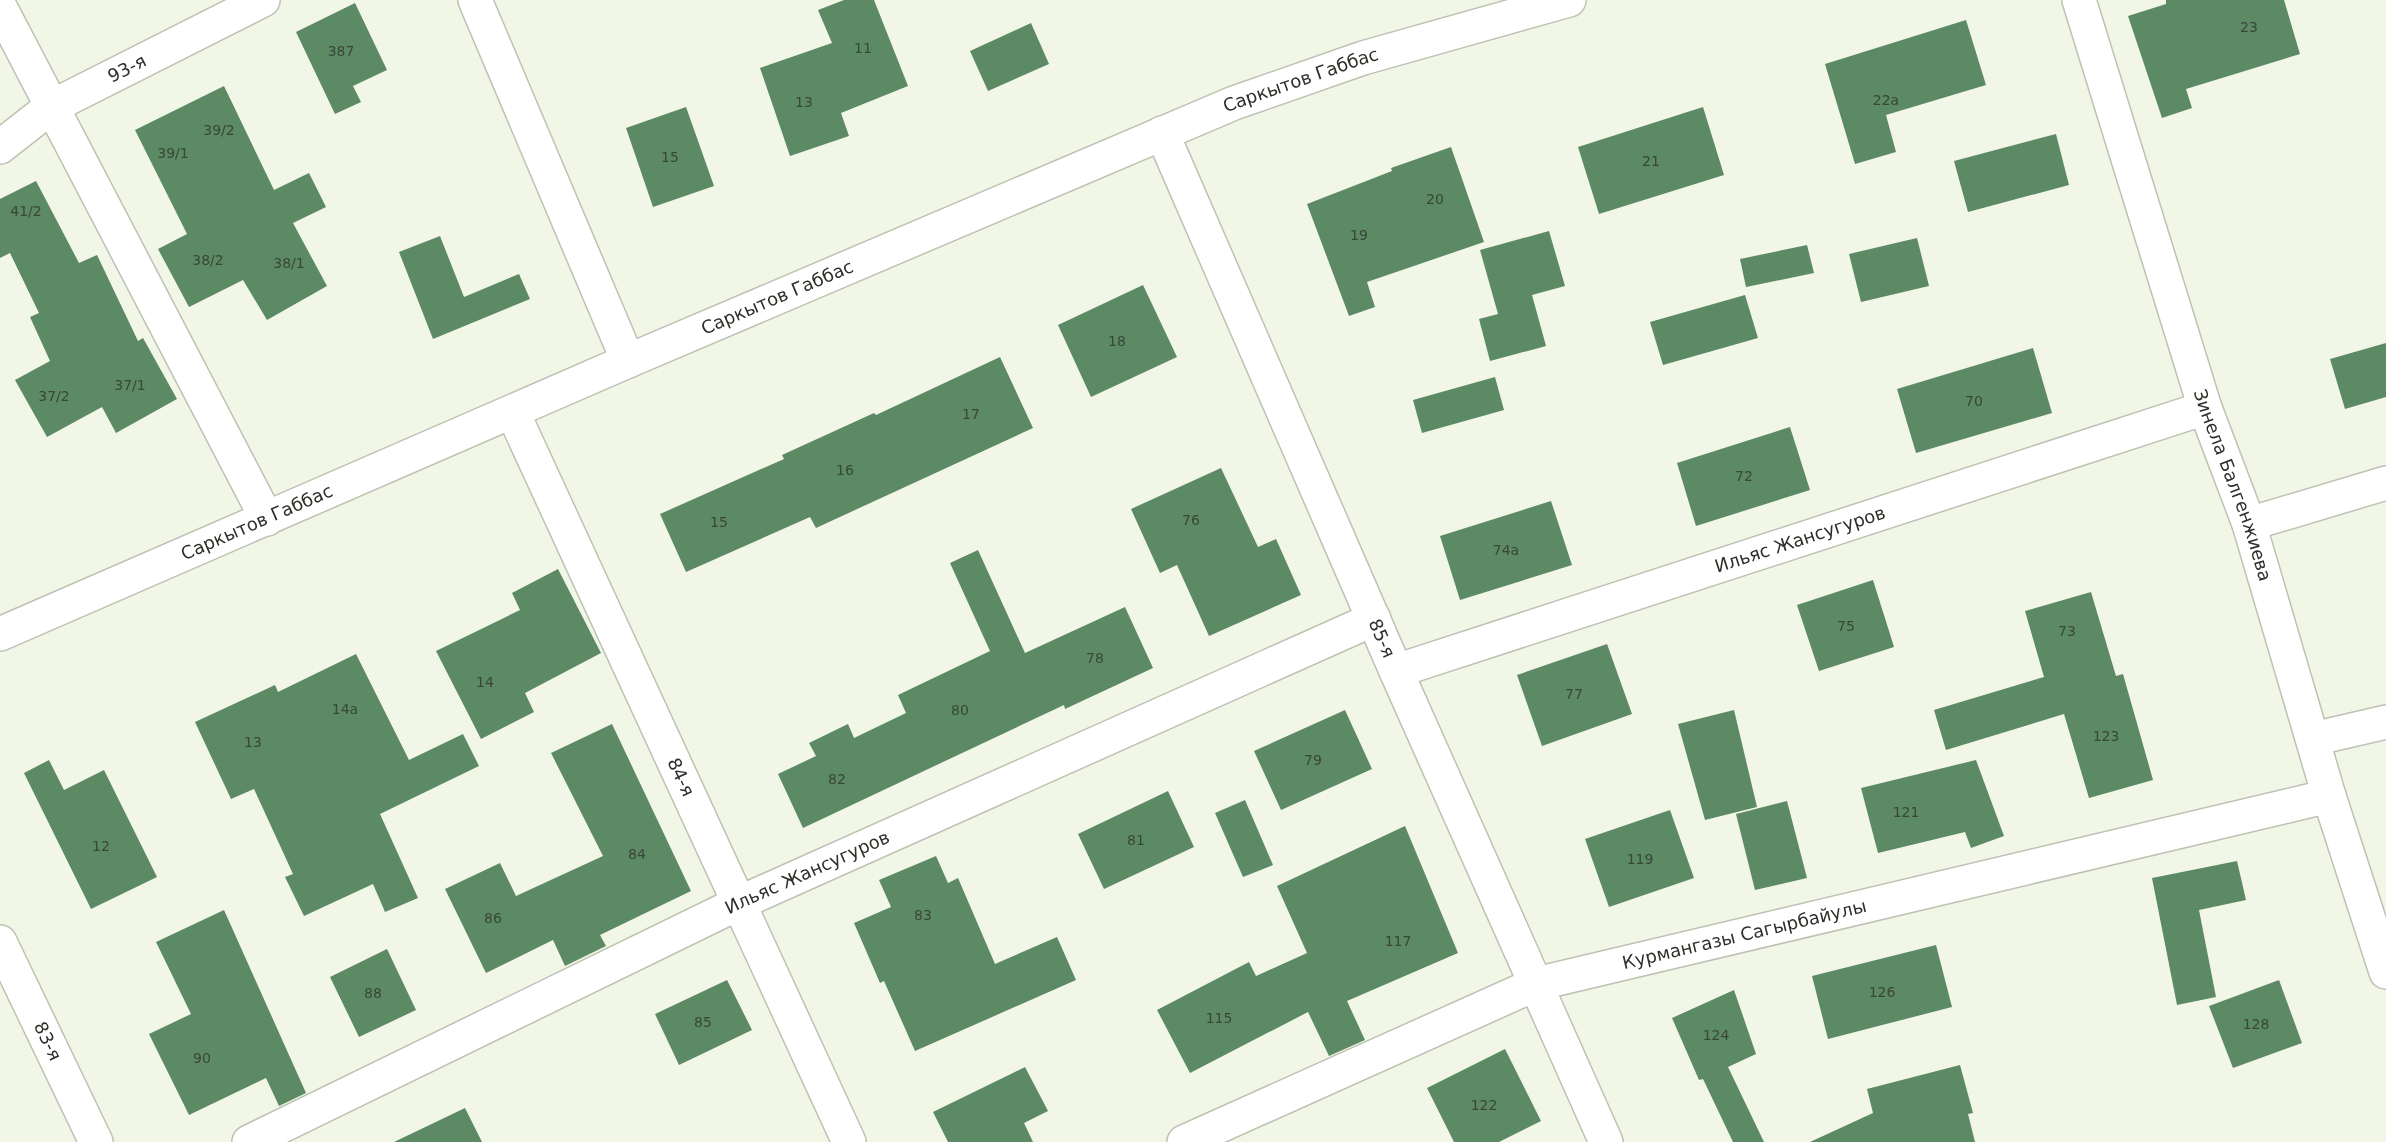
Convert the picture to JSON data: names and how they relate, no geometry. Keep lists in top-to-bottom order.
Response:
{
  "streets": {
    "street": [
      "93-я",
      "Саркытов Габбас",
      "Зинела Балгенжиева",
      "Ильяс Жансугуров",
      "85-я",
      "84-я",
      "Курмангазы Сагырбайулы",
      "83-я"
    ]
  },
  "crossings": [
    ["Саркытов Габбас", "85-я"],
    ["Саркытов Габбас", "84-я"],
    ["Зинела Балгенжиева", "Ильяс Жансугуров"],
    ["Зинела Балгенжиева", "Курмангазы Сагырбайулы"],
    ["Ильяс Жансугуров", "85-я"],
    ["Ильяс Жансугуров", "84-я"],
    ["85-я", "Курмангазы Сагырбайулы"]
  ],
  "house_numbers": [
    "23",
    "11",
    "387",
    "22а",
    "13",
    "39/2",
    "39/1",
    "15",
    "21",
    "20",
    "41/2",
    "19",
    "38/2",
    "38/1",
    "18",
    "37/1",
    "37/2",
    "70",
    "17",
    "16",
    "72",
    "76",
    "15",
    "74а",
    "75",
    "73",
    "78",
    "14",
    "77",
    "14а",
    "80",
    "123",
    "13",
    "79",
    "82",
    "121",
    "81",
    "12",
    "84",
    "119",
    "83",
    "86",
    "117",
    "126",
    "88",
    "115",
    "85",
    "128",
    "124",
    "90",
    "122"
  ]
}
